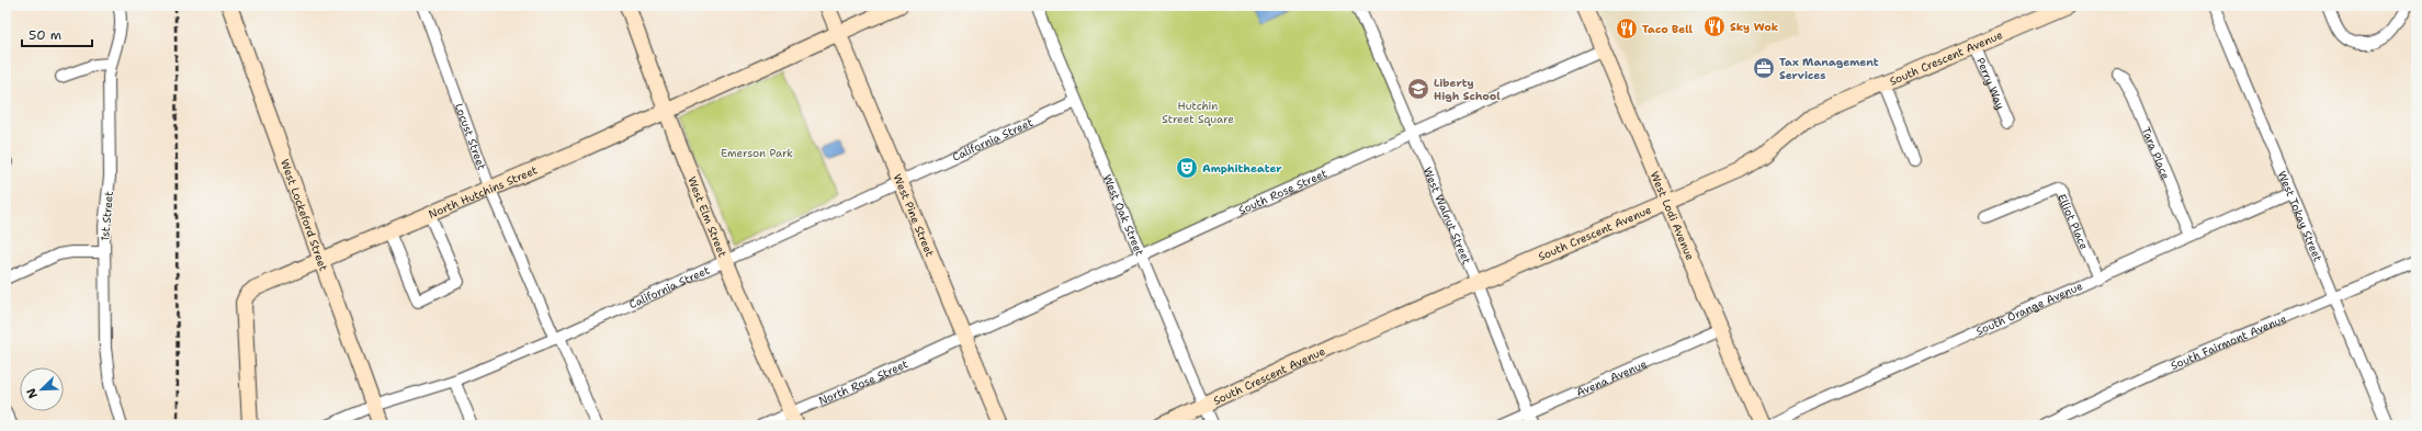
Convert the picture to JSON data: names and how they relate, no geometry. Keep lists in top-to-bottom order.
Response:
{
  "streets": {
    "street": [
      "South Crescent Avenue",
      "Perry Way",
      "Locust Street",
      "California Street",
      "Tara Place",
      "South Rose Street",
      "North Hutchins Street",
      "West Oak Street",
      "West Walnut Street",
      "West Tokay Street",
      "1st Street",
      "West Lockeford Street",
      "West Pine Street",
      "West Lodi Avenue",
      "West Elm Street",
      "Elliot Place",
      "South Orange Avenue",
      "South Fairmont Avenue",
      "Avena Avenue",
      "North Rose Street"
    ]
  },
  "crossings": [
    ["South Crescent Avenue", "Perry Way"],
    ["South Crescent Avenue", "West Oak Street"],
    ["South Crescent Avenue", "West Walnut Street"],
    ["South Crescent Avenue", "West Lodi Avenue"],
    ["Locust Street", "California Street"],
    ["Locust Street", "North Hutchins Street"],
    ["California Street", "West Oak Street"],
    ["California Street", "West Lockeford Street"],
    ["California Street", "West Pine Street"],
    ["California Street", "West Elm Street"],
    ["Tara Place", "South Orange Avenue"],
    ["South Rose Street", "West Oak Street"],
    ["South Rose Street", "West Walnut Street"],
    ["South Rose Street", "West Pine Street"],
    ["South Rose Street", "West Lodi Avenue"],
    ["South Rose Street", "North Rose Street"],
    ["North Hutchins Street", "West Lockeford Street"],
    ["North Hutchins Street", "West Pine Street"],
    ["North Hutchins Street", "West Elm Street"],
    ["West Walnut Street", "Avena Avenue"],
    ["West Tokay Street", "South Orange Avenue"],
    ["West Tokay Street", "South Fairmont Avenue"],
    ["West Pine Street", "North Rose Street"],
    ["West Lodi Avenue", "Avena Avenue"],
    ["West Elm Street", "North Rose Street"],
    ["Elliot Place", "South Orange Avenue"]
  ],
  "parks": ["Hutchin Street Square", "Emerson Park"],
  "places": {
    "restaurant": ["Sky Wok", "Taco Bell"],
    "office": ["Tax Management Services"],
    "school or university": ["Liberty High School"],
    "theatre": ["Amphitheater"]
  },
  "scale_bar": "50 m",
  "north": "bottom left"
}
